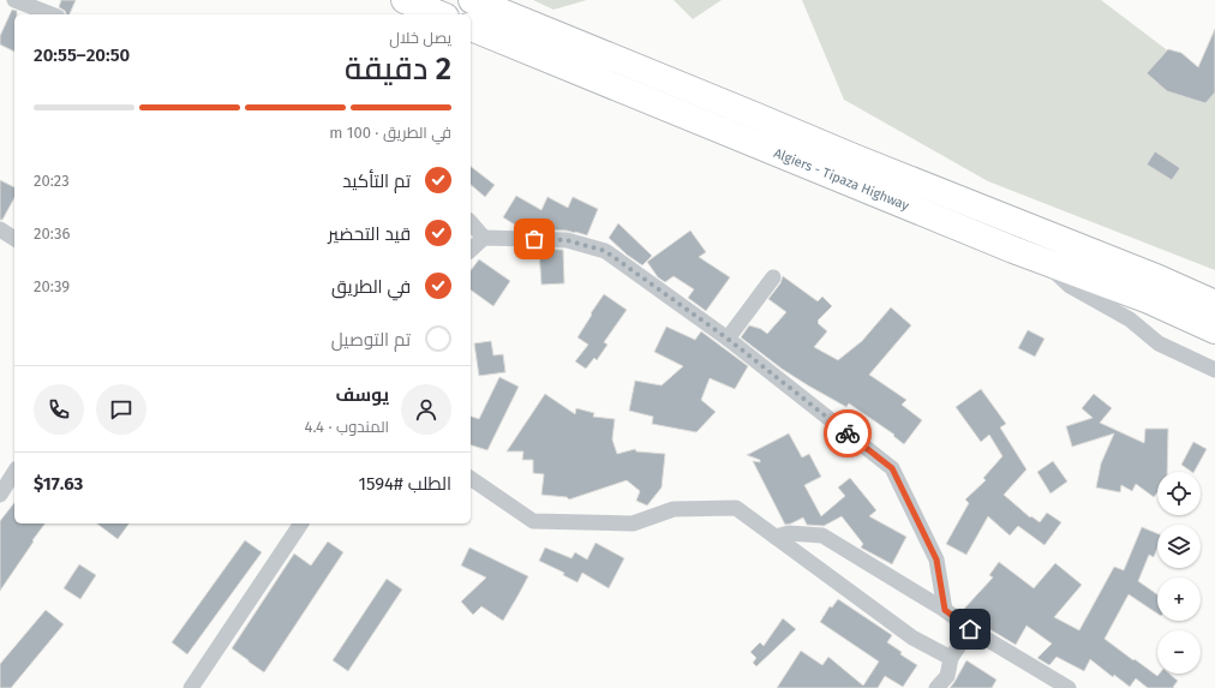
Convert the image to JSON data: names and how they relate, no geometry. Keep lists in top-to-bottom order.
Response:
{
  "streets": {
    "highway": ["Algiers - Tipaza Highway"]
  },
  "page": {
    "heading": ["2 دقيقة", "يصل خلال", "20:50–20:55"],
    "panel": [
      "يوسف",
      "المندوب · 4.4",
      "الطلب #1594",
      "$17.63"
    ],
    "bar": "في الطريق · 100 m",
    "list": [
      ["تم التأكيد", "20:23"],
      ["قيد التحضير", "20:36"],
      ["في الطريق", "20:39"],
      "تم التوصيل"
    ],
    "map_buttons": ["+", "−"]
  }
}
